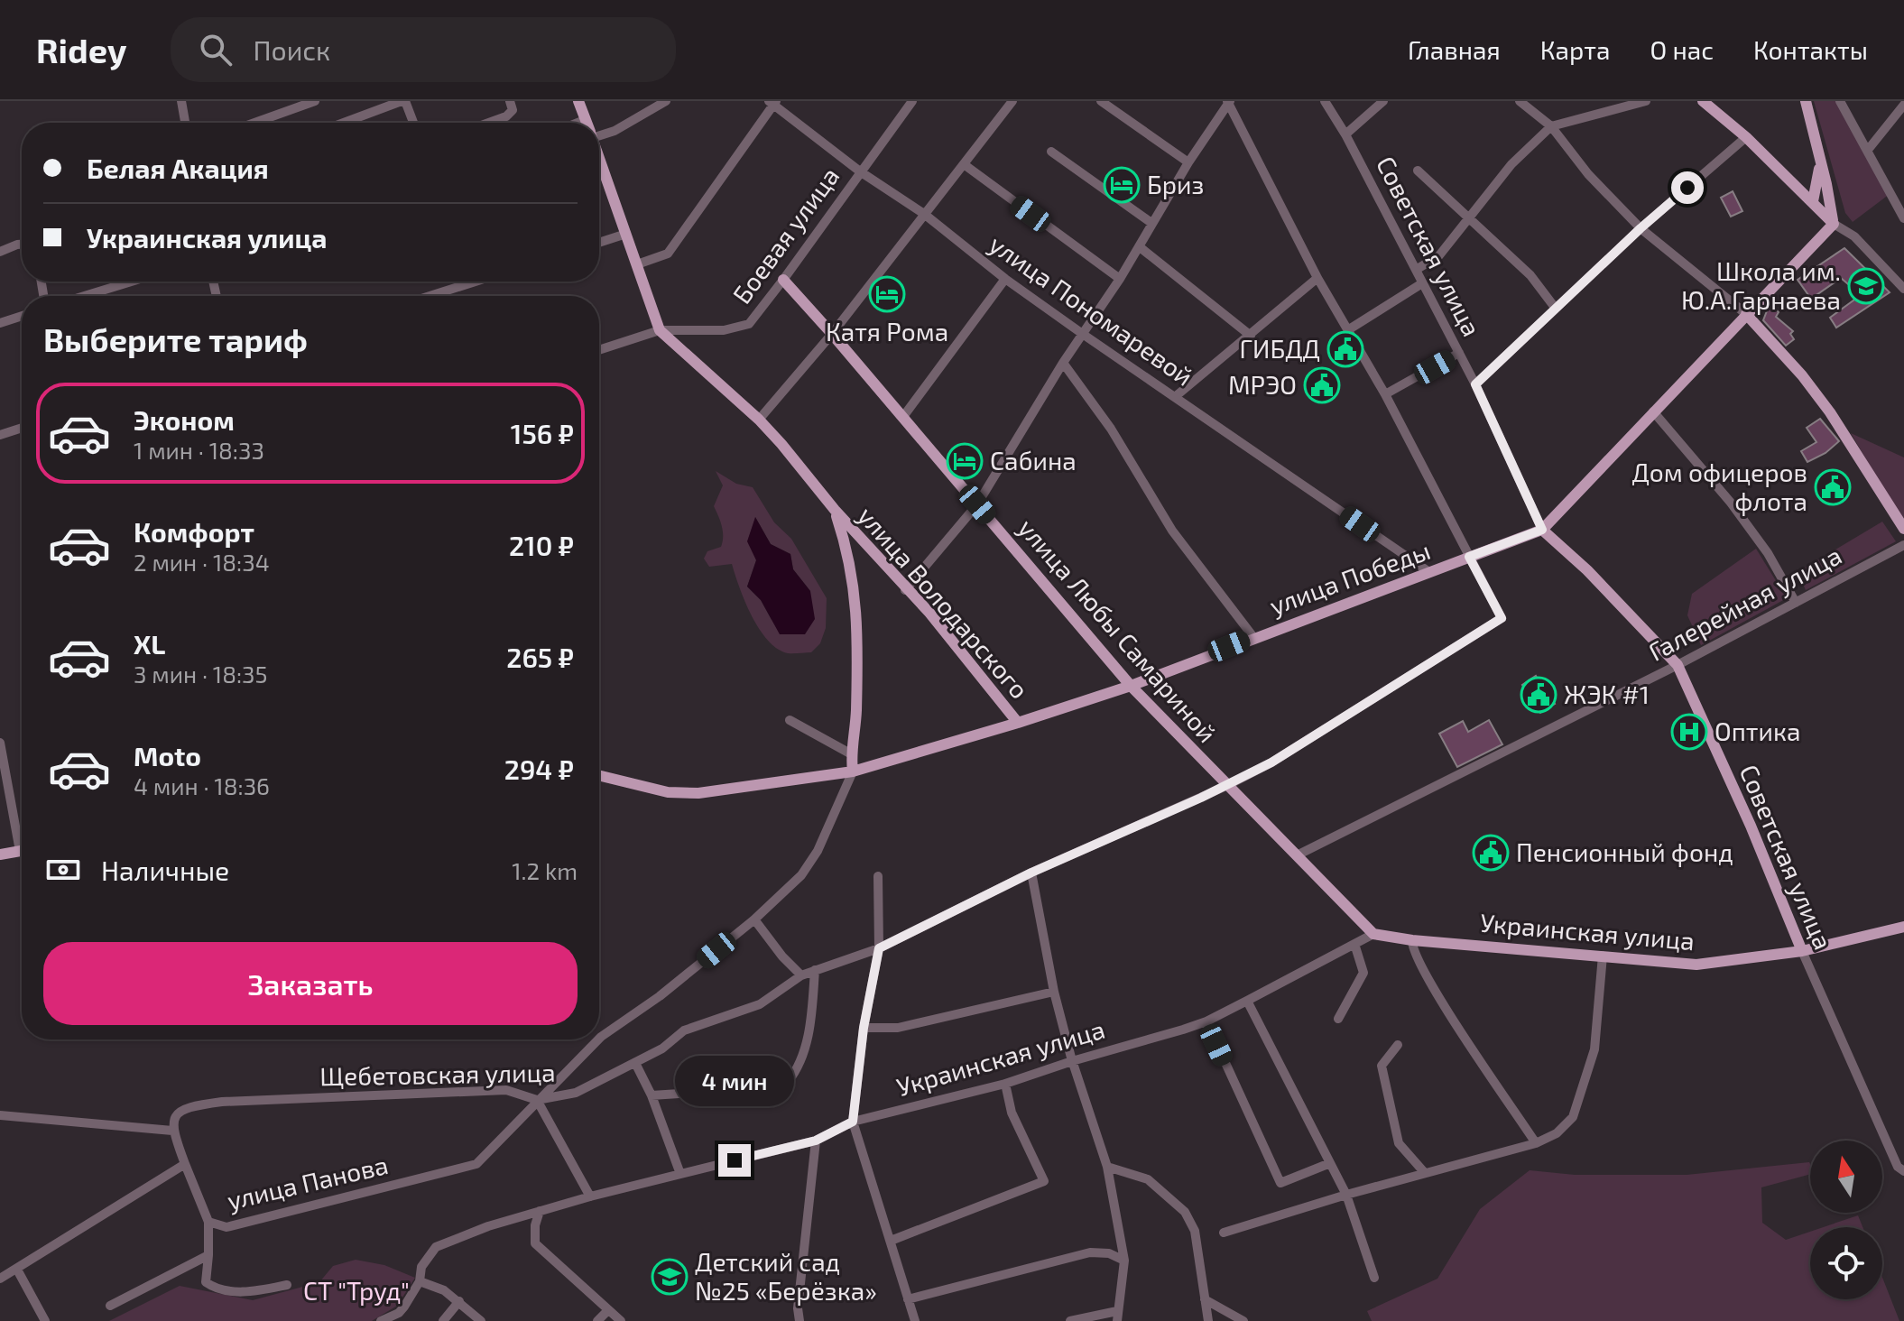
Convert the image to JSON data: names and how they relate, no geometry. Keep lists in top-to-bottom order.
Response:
{
  "streets": {
    "main road": [
      "Советская улица",
      "улица Победы",
      "улица Володарского",
      "улица Любы Самариной",
      "Украинская улица"
    ],
    "street": [
      "Боевая улица",
      "улица Пономаревой",
      "Галерейная улица",
      "Щебетовская улица",
      "улица Панова"
    ]
  },
  "crossings": [
    ["Боевая улица", "улица Пономаревой"],
    ["Боевая улица", "улица Володарского"],
    ["Боевая улица", "улица Любы Самариной"],
    ["Советская улица", "улица Победы"],
    ["Советская улица", "Галерейная улица"],
    ["Советская улица", "Украинская улица"],
    ["улица Пономаревой", "улица Победы"],
    ["улица Победы", "улица Володарского"],
    ["улица Победы", "улица Любы Самариной"],
    ["улица Победы", "Щебетовская улица"],
    ["улица Победы", "улица Панова"],
    ["улица Володарского", "улица Панова"],
    ["Галерейная улица", "улица Любы Самариной"],
    ["улица Любы Самариной", "Украинская улица"],
    ["улица Любы Самариной", "Щебетовская улица"],
    ["Щебетовская улица", "улица Панова"]
  ],
  "parks": ["СТ \"Труд\""],
  "places": {
    "hotel": ["Бриз", "Катя Рома", "Сабина"],
    "school or university": ["Школа им. Ю.А.Гарнаева", "Детский сад №25 «Берёзка»"],
    "public building": [
      "ГИБДД",
      "МРЭО",
      "Дом офицеров флота",
      "ЖЭК #1",
      "Пенсионный фонд"
    ],
    "hospital": ["Оптика"]
  },
  "north": "top",
  "page": {
    "header": "Ridey",
    "search": "Поиск",
    "nav": [
      "Главная",
      "Карта",
      "О нас",
      "Контакты"
    ],
    "banner": ["Белая Акация", "Украинская улица"],
    "heading": "Выберите тариф",
    "list": [
      {
        "name": "Эконом",
        "note": "1 мин · 18:33",
        "value": "156 ₽"
      },
      {
        "name": "Комфорт",
        "note": "2 мин · 18:34",
        "value": "210 ₽"
      },
      {
        "name": "XL",
        "note": "3 мин · 18:35",
        "value": "265 ₽"
      },
      {
        "name": "Moto",
        "note": "4 мин · 18:36",
        "value": "294 ₽"
      }
    ],
    "pay": ["Наличные", "1.2 km"],
    "buttons": "Заказать",
    "bubble": "4 мин"
  }
}
